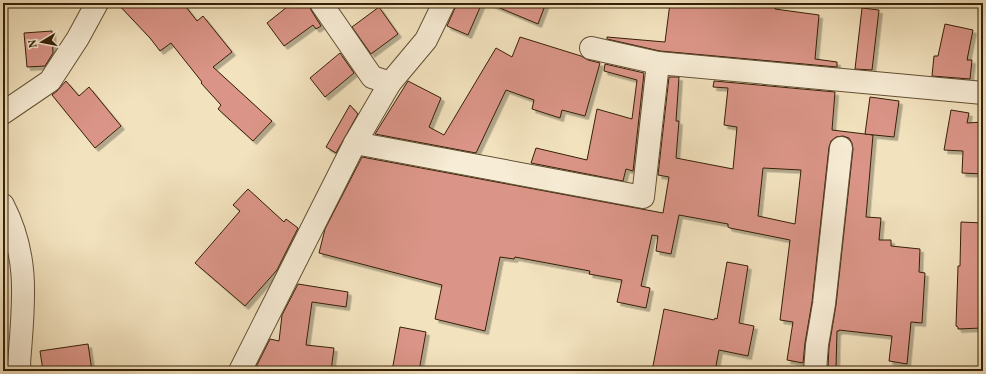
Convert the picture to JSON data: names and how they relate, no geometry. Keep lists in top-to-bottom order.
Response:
{
  "north": "left"
}
